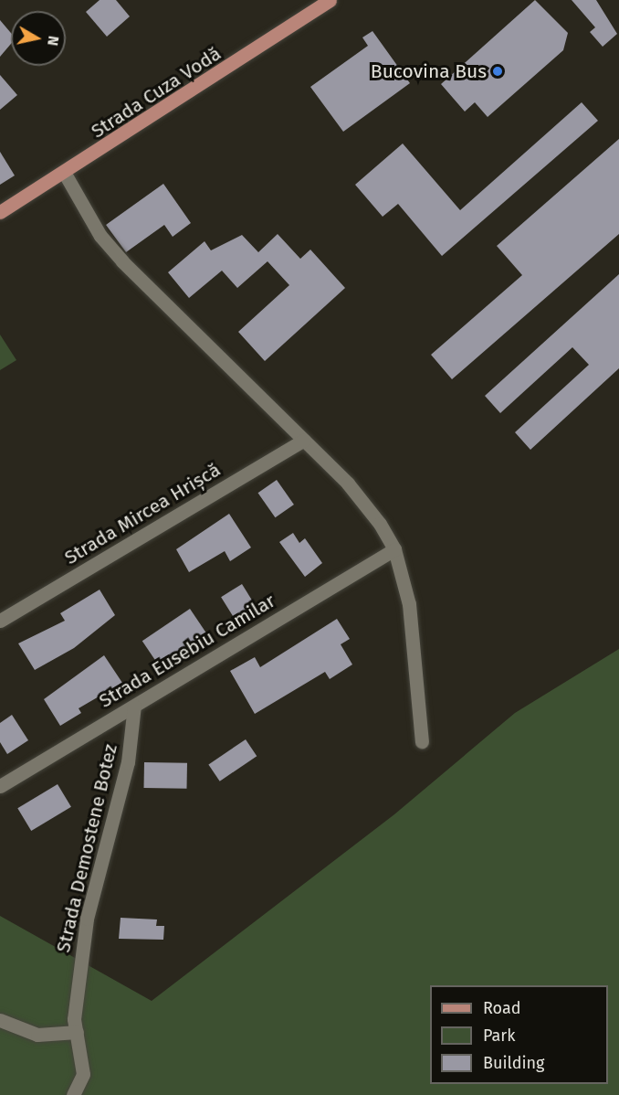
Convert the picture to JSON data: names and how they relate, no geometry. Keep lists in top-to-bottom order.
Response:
{
  "streets": {
    "main road": ["Strada Cuza Vodă"],
    "street": ["Strada Mircea Hrișcă", "Strada Eusebiu Camilar", "Strada Demostene Botez"]
  },
  "crossings": [
    ["Strada Eusebiu Camilar", "Strada Demostene Botez"]
  ],
  "places": ["Bucovina Bus"],
  "legend": ["Road", "Park", "Building"],
  "north": "right"
}
